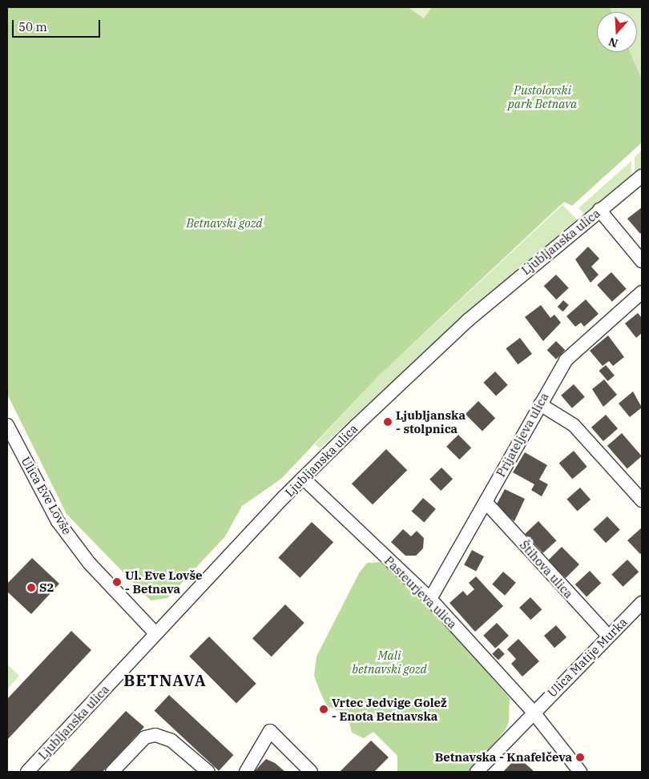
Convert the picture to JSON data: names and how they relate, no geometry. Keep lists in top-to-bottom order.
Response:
{
  "streets": {
    "street": [
      "Ljubljanska ulica",
      "Prijateljeva ulica",
      "Ulica Eve Lovše",
      "Štihova ulica",
      "Pasteurjeva ulica",
      "Ulica Matije Murka"
    ]
  },
  "crossings": [
    ["Ljubljanska ulica", "Ulica Eve Lovše"],
    ["Ljubljanska ulica", "Pasteurjeva ulica"],
    ["Prijateljeva ulica", "Štihova ulica"],
    ["Prijateljeva ulica", "Pasteurjeva ulica"],
    ["Štihova ulica", "Ulica Matije Murka"],
    ["Pasteurjeva ulica", "Ulica Matije Murka"]
  ],
  "districts": ["BETNAVA"],
  "parks": ["Pustolovski park Betnava", "Betnavski gozd", "Mali betnavski gozd"],
  "places": [
    "Ljubljanska - stolpnica",
    "Ul. Eve Lovše - Betnava",
    "S2",
    "Vrtec Jedvige Golež - Enota Betnavska",
    "Betnavska - Knafelčeva"
  ],
  "scale_bar": "50 m",
  "north": "bottom"
}
